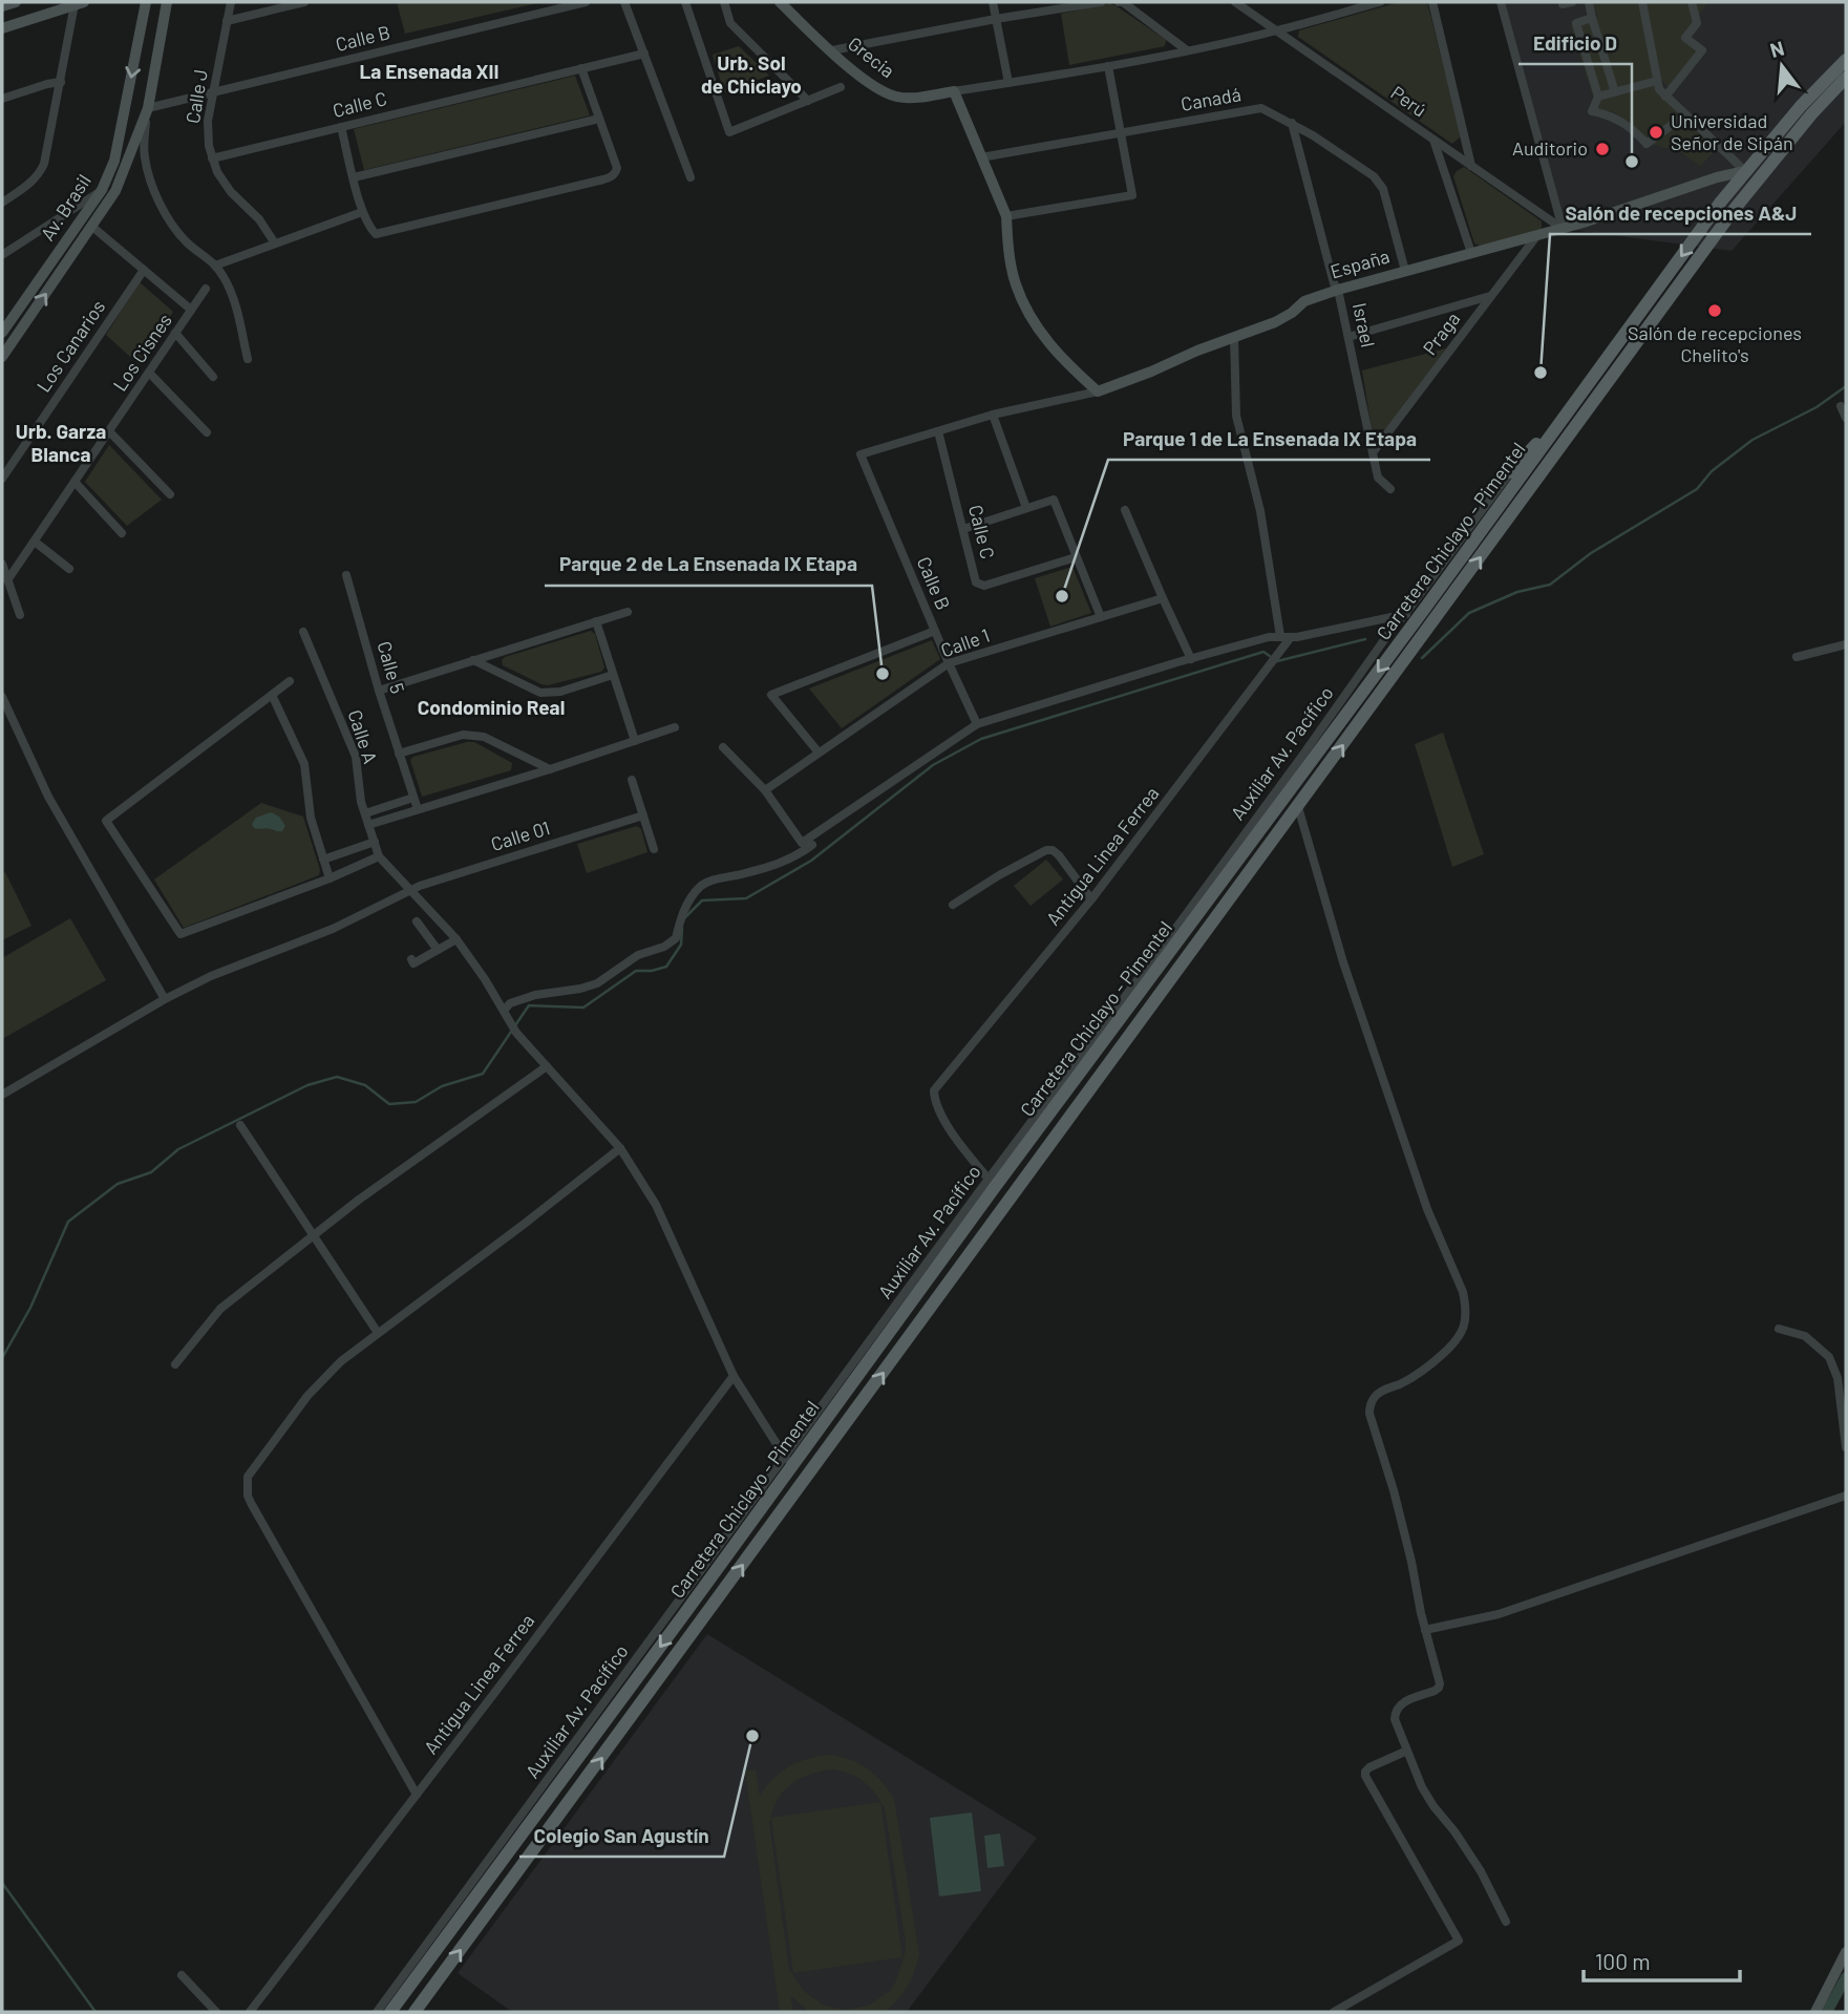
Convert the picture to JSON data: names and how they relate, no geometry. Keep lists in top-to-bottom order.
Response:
{
  "streets": {
    "main road": ["Carretera Chiclayo - Pimentel"],
    "street": [
      "Calle B",
      "Grecia",
      "Calle J",
      "Canadá",
      "Perú",
      "Calle C",
      "Av. Brasil",
      "España",
      "Israel",
      "Praga",
      "Los Canarios",
      "Los Cisnes",
      "Calle 1",
      "Calle 5",
      "Calle A",
      "Auxiliar Av. Pacífico",
      "Calle 01",
      "Antigua Linea Ferrea"
    ]
  },
  "crossings": [
    ["Calle B", "Calle J"],
    ["Calle B", "Av. Brasil"],
    ["Calle B", "España"],
    ["Calle B", "Calle 1"],
    ["Calle J", "Calle C"],
    ["Canadá", "España"],
    ["Canadá", "Israel"],
    ["Perú", "España"],
    ["Calle C", "España"],
    ["España", "Israel"],
    ["España", "Praga"],
    ["España", "Carretera Chiclayo - Pimentel"],
    ["Israel", "Praga"],
    ["Carretera Chiclayo - Pimentel", "Auxiliar Av. Pacífico"],
    ["Carretera Chiclayo - Pimentel", "Antigua Linea Ferrea"],
    ["Auxiliar Av. Pacífico", "Antigua Linea Ferrea"]
  ],
  "districts": [
    "Urb. Sol de Chiclayo",
    "La Ensenada XII",
    "Urb. Garza Blanca",
    "Condominio Real"
  ],
  "places": [
    "Universidad Señor de Sipán",
    "Auditorio",
    "Edificio D",
    "Salón de recepciones Chelito's",
    "Salón de recepciones A&J",
    "Parque 1 de La Ensenada IX Etapa",
    "Parque 2 de La Ensenada IX Etapa",
    "Colegio San Agustín"
  ],
  "scale_bar": "100 m",
  "north": "top"
}
